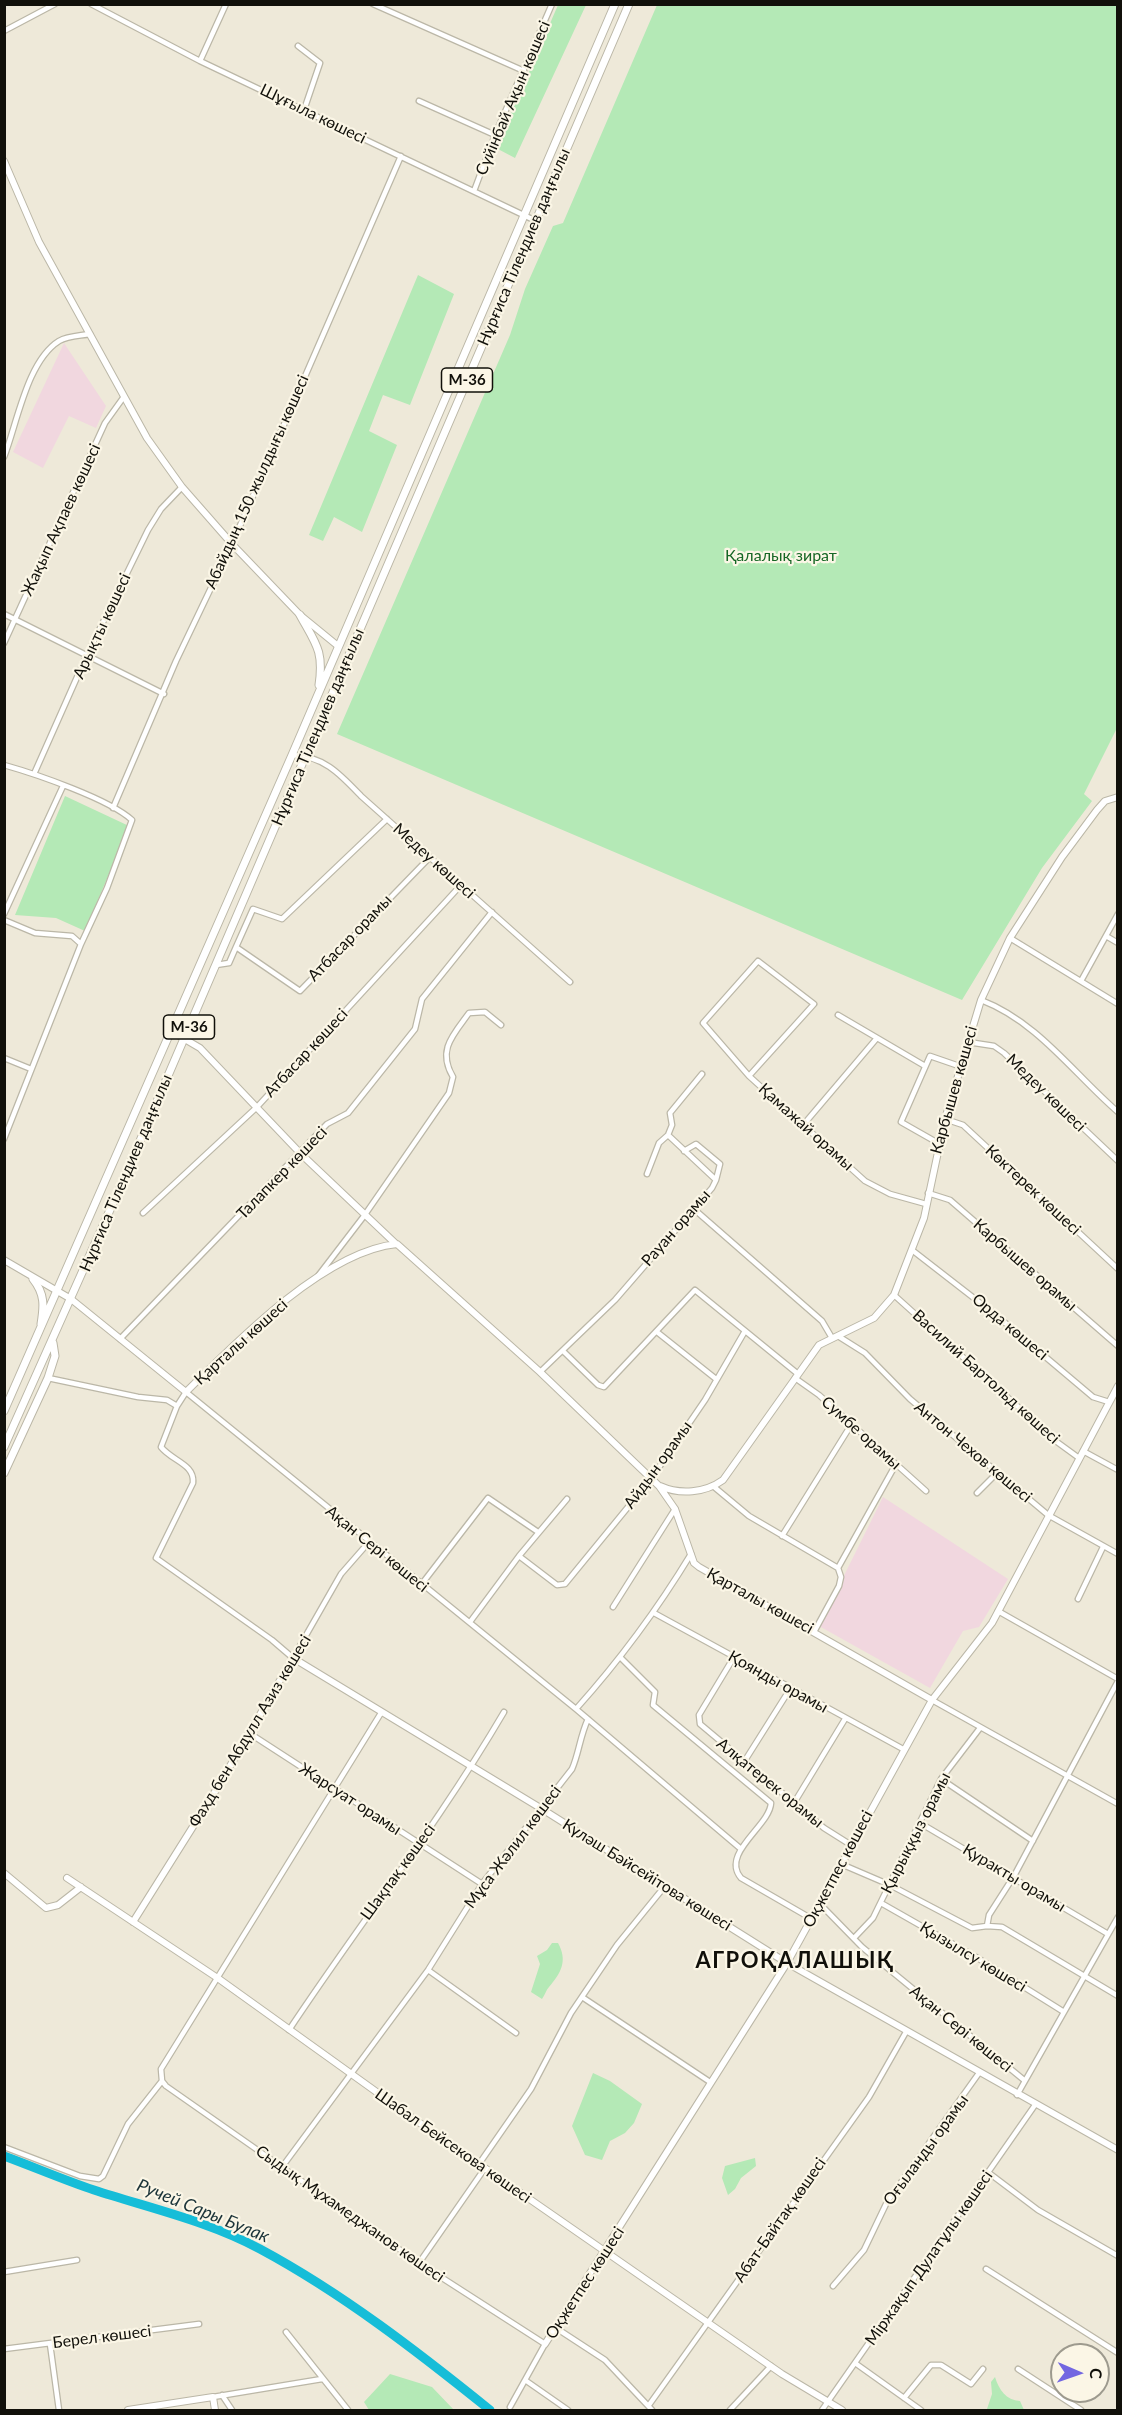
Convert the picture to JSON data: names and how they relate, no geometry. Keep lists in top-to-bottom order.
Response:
{
  "streets": {
    "main road": ["Нұрғиса Тілендиев даңғылы", "M-36"],
    "street": [
      "Сүйінбай Ақын көшесі",
      "Шұғыла көшесі",
      "Абайдың 150 жылдығы көшесі",
      "Жақып Ақпаев көшесі",
      "Арықты көшесі",
      "Медеу көшесі",
      "Атбасар орамы",
      "Атбасар көшесі",
      "Карбышев көшесі",
      "Қамажай орамы",
      "Талапкер көшесі",
      "Көктерек көшесі",
      "Рауан орамы",
      "Карбышев орамы",
      "Орда көшесі",
      "Қарталы көшесі",
      "Василий Бартольд көшесі",
      "Сумбе орамы",
      "Антон Чехов көшесі",
      "Айдын орамы",
      "Ақан Сері көшесі",
      "Қоянды орамы",
      "Фахд бен Абдулл Азиз көшесі",
      "Алқатерек орамы",
      "Жарсуат орамы",
      "Қырыққыз орамы",
      "Мұса Жәлил көшесі",
      "Оқжетпес көшесі",
      "Шақпақ көшесі",
      "Күләш Бәйсейітова көшесі",
      "Қуракты орамы",
      "Қызылсу көшесі",
      "Шабал Бейсекова көшесі",
      "Оғыланды орамы",
      "Сыдық Мұхамеджанов көшесі",
      "Абат-Байтақ көшесі",
      "Міржақып Дулатұлы көшесі",
      "Берел көшесі"
    ]
  },
  "crossings": [
    ["Сүйінбай Ақын көшесі", "Шұғыла көшесі"],
    ["Шұғыла көшесі", "Нұрғиса Тілендиев даңғылы"],
    ["Шұғыла көшесі", "Абайдың 150 жылдығы көшесі"],
    ["Нұрғиса Тілендиев даңғылы", "Медеу көшесі"],
    ["Нұрғиса Тілендиев даңғылы", "Қарталы көшесі"],
    ["Нұрғиса Тілендиев даңғылы", "Ақан Сері көшесі"],
    ["Медеу көшесі", "Атбасар орамы"],
    ["Медеу көшесі", "Атбасар көшесі"],
    ["Медеу көшесі", "Карбышев көшесі"],
    ["Медеу көшесі", "Талапкер көшесі"],
    ["Атбасар көшесі", "Қарталы көшесі"],
    ["Карбышев көшесі", "Қамажай орамы"],
    ["Карбышев көшесі", "Көктерек көшесі"],
    ["Карбышев көшесі", "Карбышев орамы"],
    ["Карбышев көшесі", "Орда көшесі"],
    ["Карбышев көшесі", "Василий Бартольд көшесі"],
    ["Карбышев көшесі", "Сумбе орамы"],
    ["Карбышев көшесі", "Антон Чехов көшесі"],
    ["Талапкер көшесі", "Қарталы көшесі"],
    ["Талапкер көшесі", "Ақан Сері көшесі"],
    ["Рауан орамы", "Қарталы көшесі"],
    ["Рауан орамы", "Антон Чехов көшесі"],
    ["Орда көшесі", "Оқжетпес көшесі"],
    ["Қарталы көшесі", "Айдын орамы"],
    ["Қарталы көшесі", "Ақан Сері көшесі"],
    ["Қарталы көшесі", "Қырыққыз орамы"],
    ["Қарталы көшесі", "Оқжетпес көшесі"],
    ["Қарталы көшесі", "Күләш Бәйсейітова көшесі"],
    ["Василий Бартольд көшесі", "Оқжетпес көшесі"],
    ["Сумбе орамы", "Айдын орамы"],
    ["Антон Чехов көшесі", "Оқжетпес көшесі"],
    ["Ақан Сері көшесі", "Фахд бен Абдулл Азиз көшесі"],
    ["Ақан Сері көшесі", "Қырыққыз орамы"],
    ["Ақан Сері көшесі", "Мұса Жәлил көшесі"],
    ["Ақан Сері көшесі", "Оқжетпес көшесі"],
    ["Қоянды орамы", "Алқатерек орамы"],
    ["Қоянды орамы", "Оқжетпес көшесі"],
    ["Фахд бен Абдулл Азиз көшесі", "Жарсуат орамы"],
    ["Фахд бен Абдулл Азиз көшесі", "Күләш Бәйсейітова көшесі"],
    ["Фахд бен Абдулл Азиз көшесі", "Шабал Бейсекова көшесі"],
    ["Алқатерек орамы", "Оқжетпес көшесі"],
    ["Жарсуат орамы", "Мұса Жәлил көшесі"],
    ["Жарсуат орамы", "Шақпақ көшесі"],
    ["Қырыққыз орамы", "Қуракты орамы"],
    ["Қырыққыз орамы", "Қызылсу көшесі"],
    ["Мұса Жәлил көшесі", "Күләш Бәйсейітова көшесі"],
    ["Мұса Жәлил көшесі", "Шабал Бейсекова көшесі"],
    ["Мұса Жәлил көшесі", "Сыдық Мұхамеджанов көшесі"],
    ["Оқжетпес көшесі", "Күләш Бәйсейітова көшесі"],
    ["Оқжетпес көшесі", "Шабал Бейсекова көшесі"],
    ["Оқжетпес көшесі", "Сыдық Мұхамеджанов көшесі"],
    ["Шақпақ көшесі", "Күләш Бәйсейітова көшесі"],
    ["Шақпақ көшесі", "Шабал Бейсекова көшесі"],
    ["Күләш Бәйсейітова көшесі", "Оғыланды орамы"],
    ["Күләш Бәйсейітова көшесі", "Абат-Байтақ көшесі"],
    ["Күләш Бәйсейітова көшесі", "Міржақып Дулатұлы көшесі"],
    ["Шабал Бейсекова көшесі", "Абат-Байтақ көшесі"],
    ["Шабал Бейсекова көшесі", "Міржақып Дулатұлы көшесі"]
  ],
  "districts": ["АГРОҚАЛАШЫҚ"],
  "water": ["Ручей Сары Булак"],
  "parks": ["Қалалық зират"],
  "north": "right"
}
